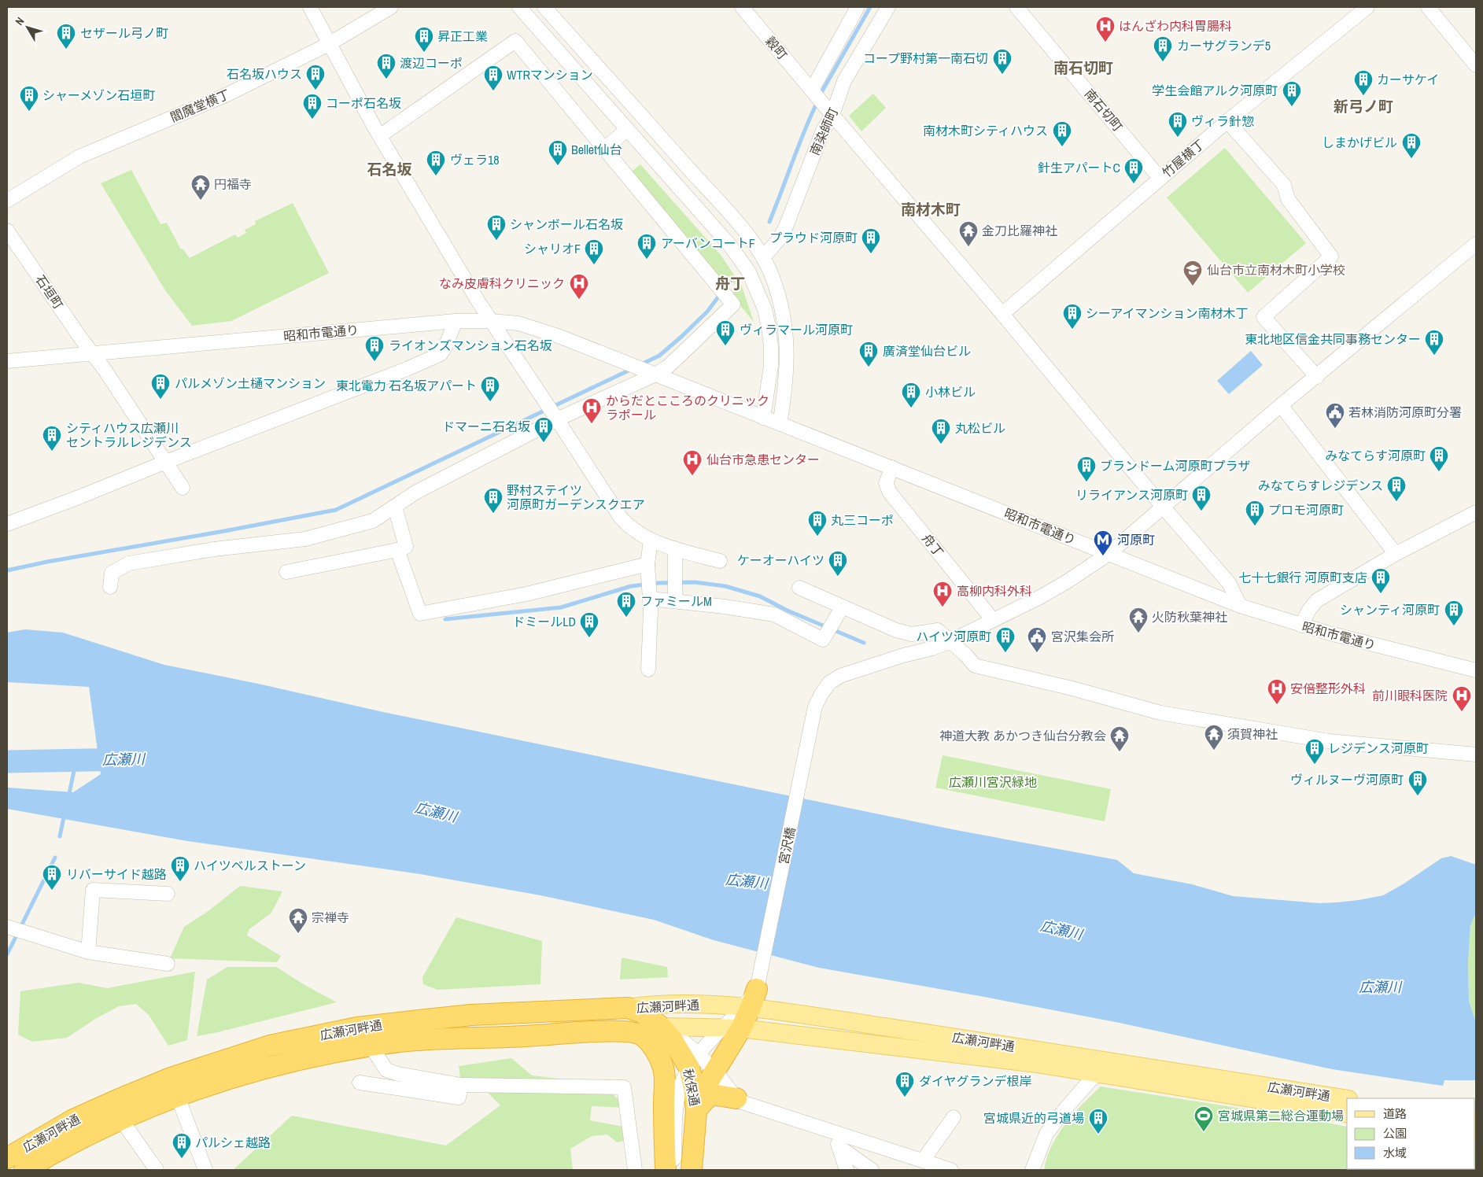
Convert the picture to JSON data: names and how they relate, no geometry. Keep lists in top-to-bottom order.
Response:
{
  "streets": {
    "highway": ["広瀬河畔通", "秋保通"],
    "street": [
      "穀町",
      "閻魔堂横丁",
      "南石切町",
      "南染師町",
      "竹屋横丁",
      "石垣町",
      "昭和市電通り",
      "舟丁",
      "宮沢橋"
    ]
  },
  "crossings": [
    ["穀町", "南染師町"],
    ["穀町", "竹屋横丁"],
    ["穀町", "昭和市電通り"],
    ["穀町", "宮沢橋"],
    ["南石切町", "竹屋横丁"],
    ["石垣町", "昭和市電通り"],
    ["昭和市電通り", "舟丁"],
    ["昭和市電通り", "宮沢橋"],
    ["舟丁", "宮沢橋"],
    ["広瀬河畔通", "秋保通"]
  ],
  "districts": [
    "南石切町",
    "新弓ノ町",
    "石名坂",
    "南材木町",
    "舟丁"
  ],
  "water": ["広瀬川"],
  "parks": ["広瀬川宮沢緑地"],
  "places": {
    "hospital": [
      "はんざわ内科胃腸科",
      "なみ皮膚科クリニック",
      "からだとこころのクリニック ラポール",
      "仙台市急患センター",
      "高柳内科外科",
      "安倍整形外科",
      "前川眼科医院"
    ],
    "building": [
      "セザール弓ノ町",
      "昇正工業",
      "カーサグランデ5",
      "コープ野村第一南石切",
      "渡辺コーポ",
      "石名坂ハウス",
      "WTRマンション",
      "カーサケイ",
      "学生会館アルク河原町",
      "シャーメゾン石垣町",
      "コーポ石名坂",
      "ヴィラ針惣",
      "南材木町シティハウス",
      "しまかげビル",
      "Bellet仙台",
      "ヴェラ18",
      "針生アパートC",
      "シャンボール石名坂",
      "プラウド河原町",
      "アーバンコートF",
      "シャリオF",
      "シーアイマンション南材木丁",
      "ヴィラマール河原町",
      "東北地区信金共同事務センター",
      "ライオンズマンション石名坂",
      "廣済堂仙台ビル",
      "パルメゾン土樋マンション",
      "東北電力 石名坂アパート",
      "小林ビル",
      "ドマーニ石名坂",
      "丸松ビル",
      "シティハウス広瀬川 セントラルレジデンス",
      "みなてらす河原町",
      "ブランドーム河原町プラザ",
      "みなてらすレジデンス",
      "リライアンス河原町",
      "野村ステイツ 河原町ガーデンスクエア",
      "プロモ河原町",
      "丸三コーポ",
      "ケーオーハイツ",
      "七十七銀行 河原町支店",
      "ファミールM",
      "シャンティ河原町",
      "ドミールLD",
      "ハイツ河原町",
      "レジデンス河原町",
      "ヴィルヌーヴ河原町",
      "ハイツベルストーン",
      "リバーサイド越路",
      "ダイヤグランデ根岸",
      "宮城県近的弓道場",
      "パルシェ越路"
    ],
    "temple": [
      "円福寺",
      "金刀比羅神社",
      "火防秋葉神社",
      "須賀神社",
      "神道大教 あかつき仙台分教会",
      "宗禅寺"
    ],
    "school or university": ["仙台市立南材木町小学校"],
    "public building": ["若林消防河原町分署", "宮沢集会所"],
    "metro station": ["河原町"],
    "sports": ["宮城県第二総合運動場"]
  },
  "legend": ["道路", "公園", "水域"],
  "north": "top left"
}
